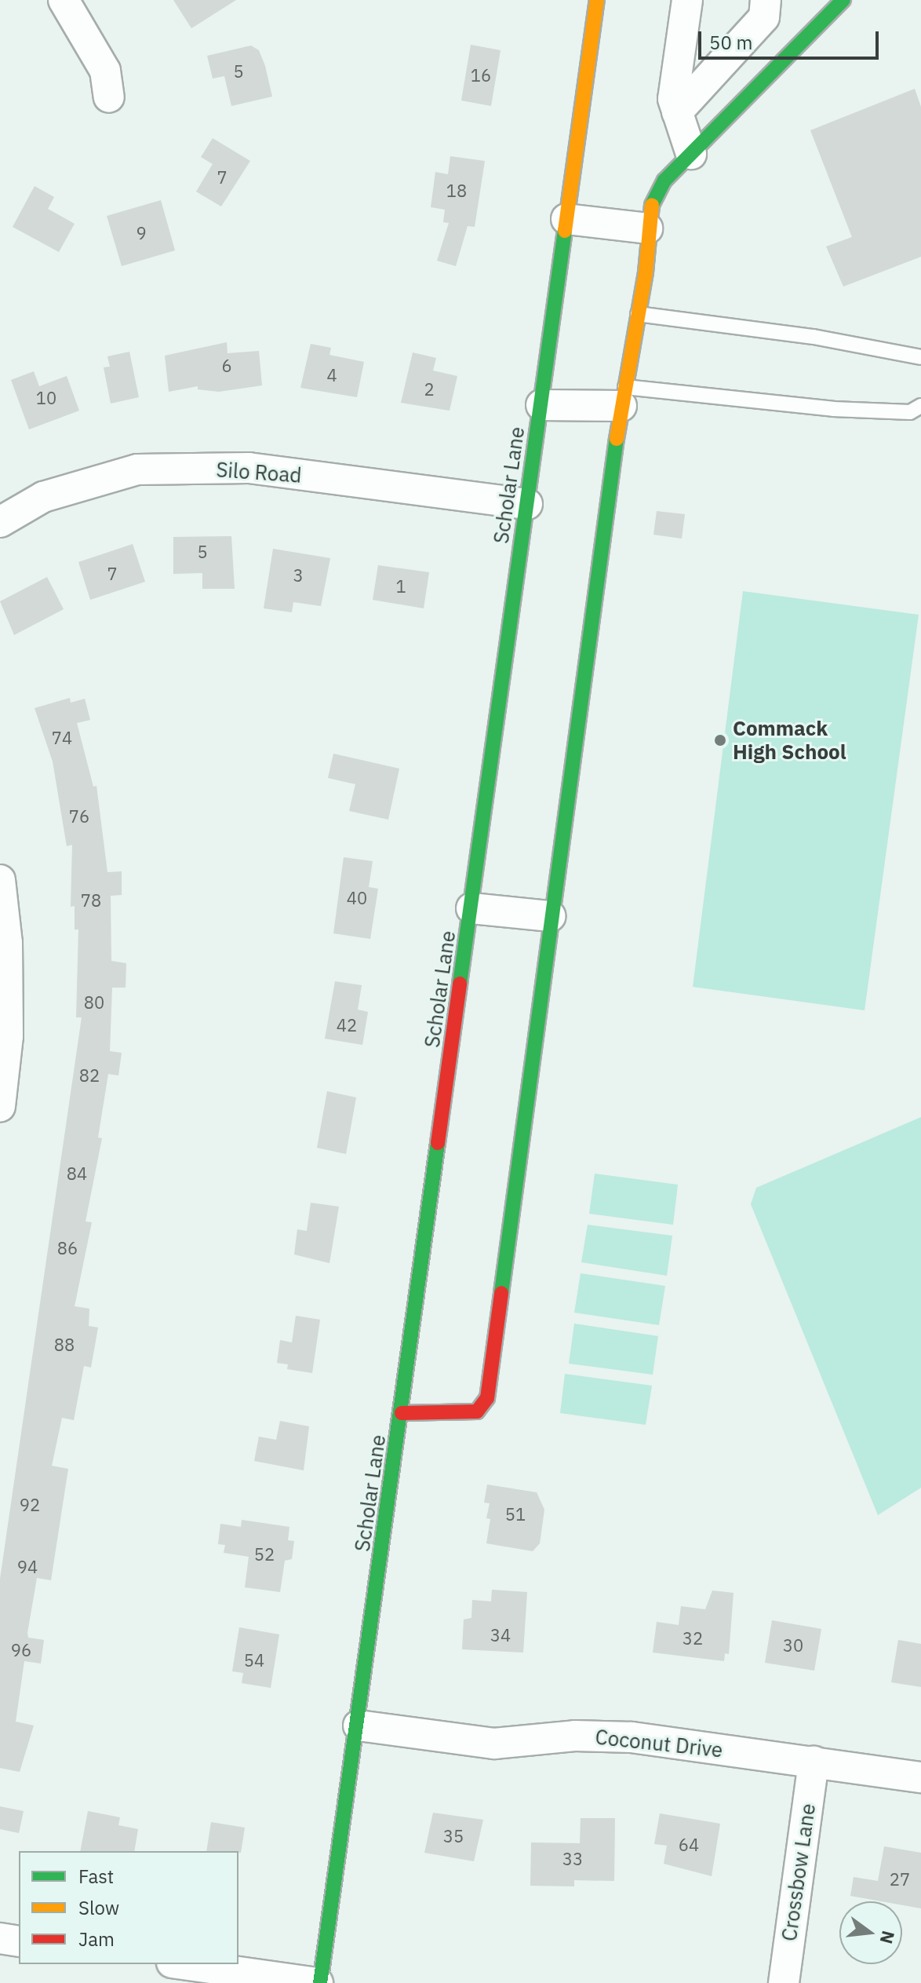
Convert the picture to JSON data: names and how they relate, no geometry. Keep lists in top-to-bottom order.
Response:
{
  "streets": {
    "street": [
      "Silo Road",
      "Scholar Lane",
      "Coconut Drive",
      "Crossbow Lane"
    ]
  },
  "crossings": [
    ["Silo Road", "Scholar Lane"],
    ["Scholar Lane", "Coconut Drive"],
    ["Coconut Drive", "Crossbow Lane"]
  ],
  "places": ["Commack High School"],
  "house_numbers": [
    "5",
    "16",
    "7",
    "18",
    "9",
    "6",
    "4",
    "2",
    "10",
    "5",
    "7",
    "3",
    "1",
    "74",
    "76",
    "40",
    "78",
    "80",
    "42",
    "82",
    "84",
    "86",
    "88",
    "92",
    "51",
    "52",
    "94",
    "34",
    "32",
    "30",
    "96",
    "54",
    "35",
    "64",
    "33",
    "27"
  ],
  "legend": ["Fast", "Slow", "Jam"],
  "scale_bar": "50 m",
  "north": "right"
}
